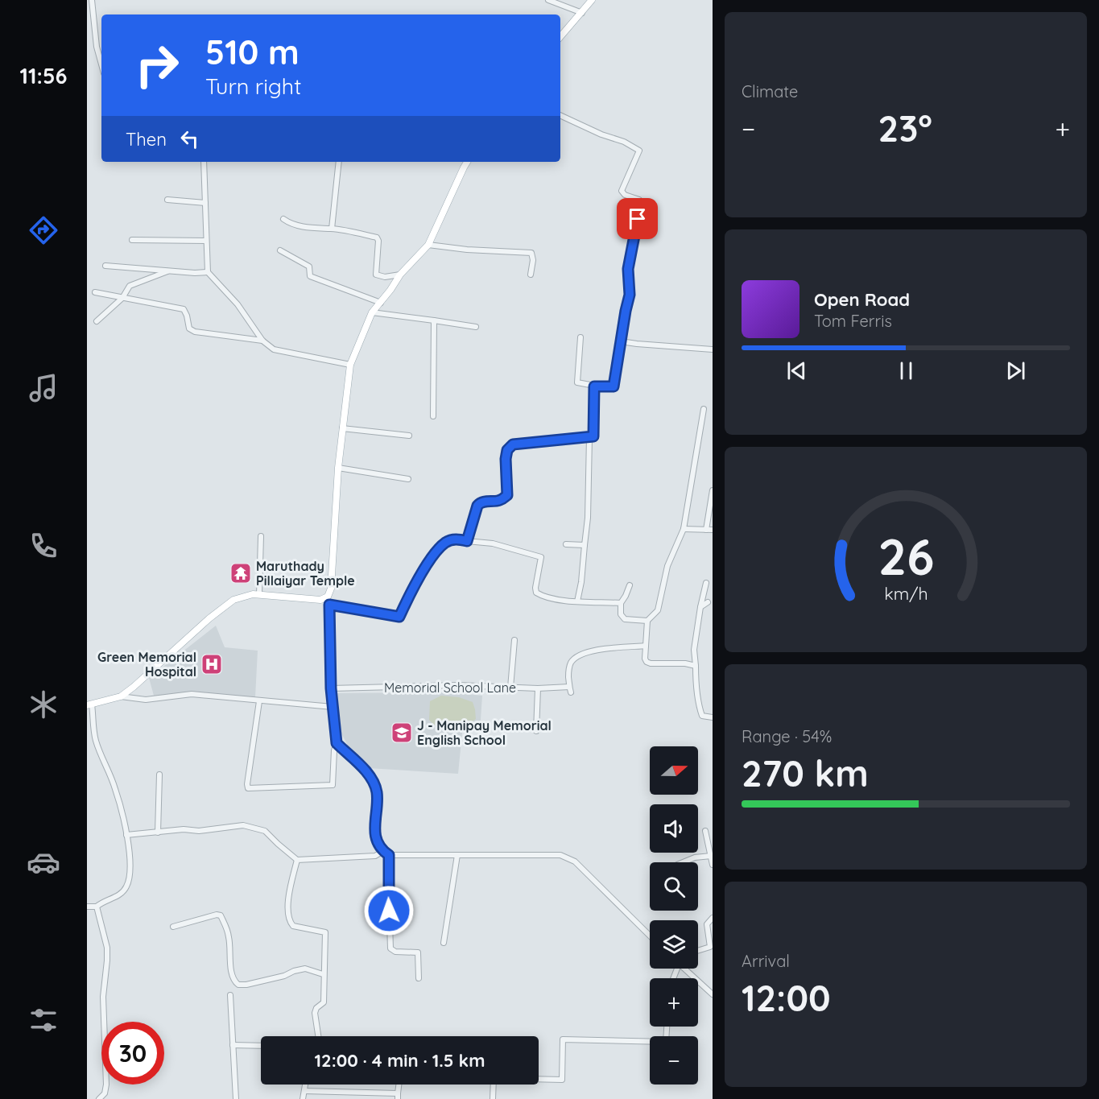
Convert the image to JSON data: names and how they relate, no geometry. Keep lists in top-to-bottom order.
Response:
{
  "streets": {
    "street": ["Memorial School Lane"]
  },
  "places": {
    "temple": ["Maruthady Pillaiyar Temple"],
    "hospital": ["Green Memorial Hospital"],
    "school or university": ["J - Manipay Memorial English School"]
  },
  "north": "right",
  "page": {
    "tabs": "11:56",
    "tile": [
      "Climate",
      ["Range · 54%", "270 km"],
      ["Arrival", "12:00"]
    ],
    "turn": ["510 m", "Turn right"],
    "heat": ["−", "23°", "+"],
    "then": "Then",
    "song": ["Open Road", "Tom Ferris"],
    "map_buttons": ["+", "−"],
    "limit": "30",
    "trip": "12:00 · 4 min · 1.5 km",
    "gauge": ["26", "km/h"]
  }
}
